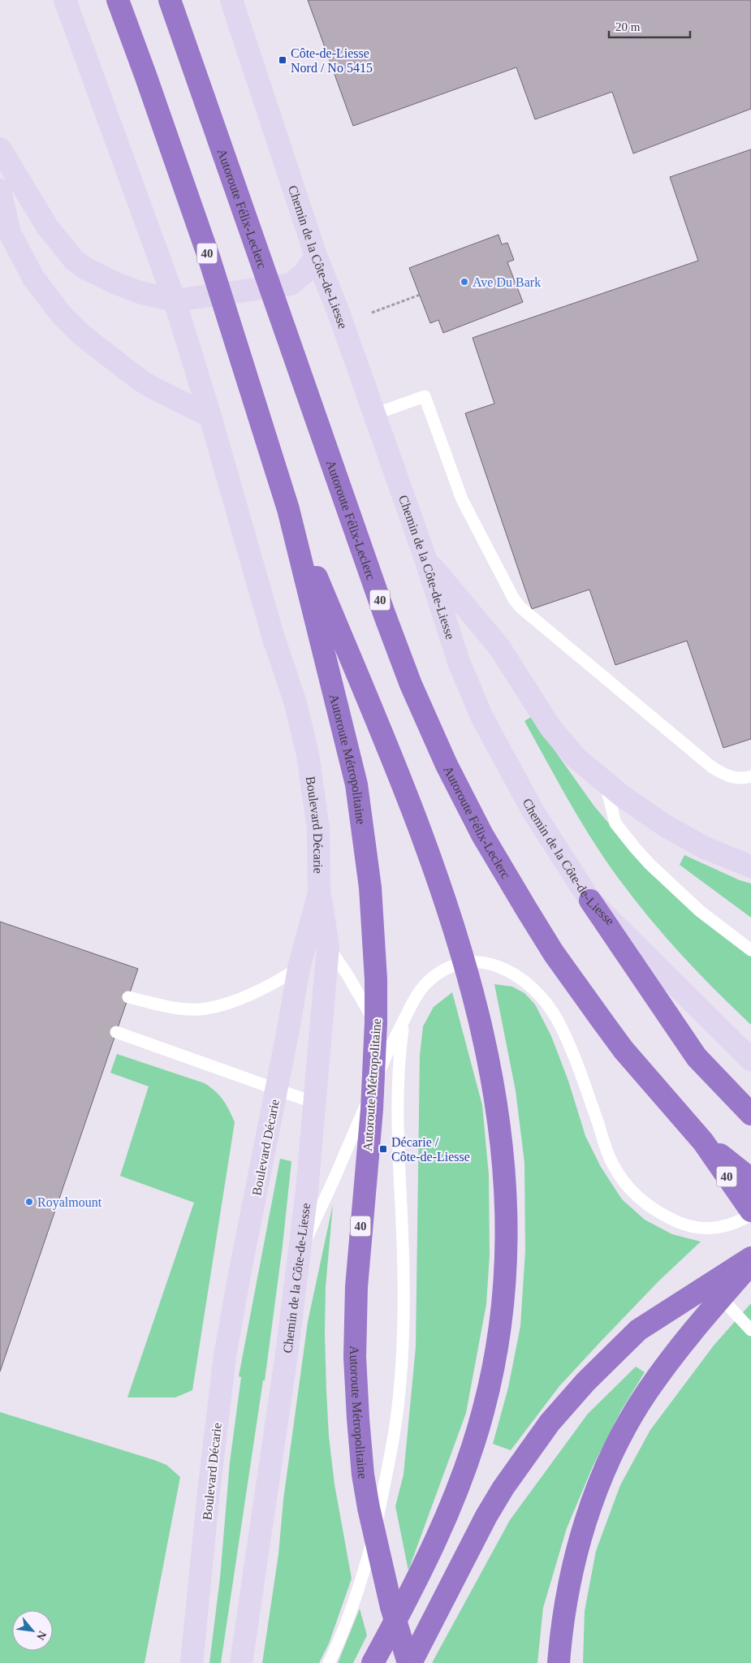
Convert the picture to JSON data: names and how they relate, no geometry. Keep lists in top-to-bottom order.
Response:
{
  "streets": {
    "highway": ["Autoroute Félix-Leclerc", "40", "Autoroute Métropolitaine"],
    "main road": ["Chemin de la Côte-de-Liesse", "Boulevard Décarie"]
  },
  "crossings": [
    ["Autoroute Félix-Leclerc", "40"],
    ["40", "Autoroute Métropolitaine"],
    ["Chemin de la Côte-de-Liesse", "Boulevard Décarie"]
  ],
  "places": {
    "transit": ["Côte-de-Liesse Nord / No 5415", "Décarie / Côte-de-Liesse"],
    "other": ["Ave Du Bark", "Royalmount"]
  },
  "scale_bar": "20 m",
  "north": "bottom right"
}
